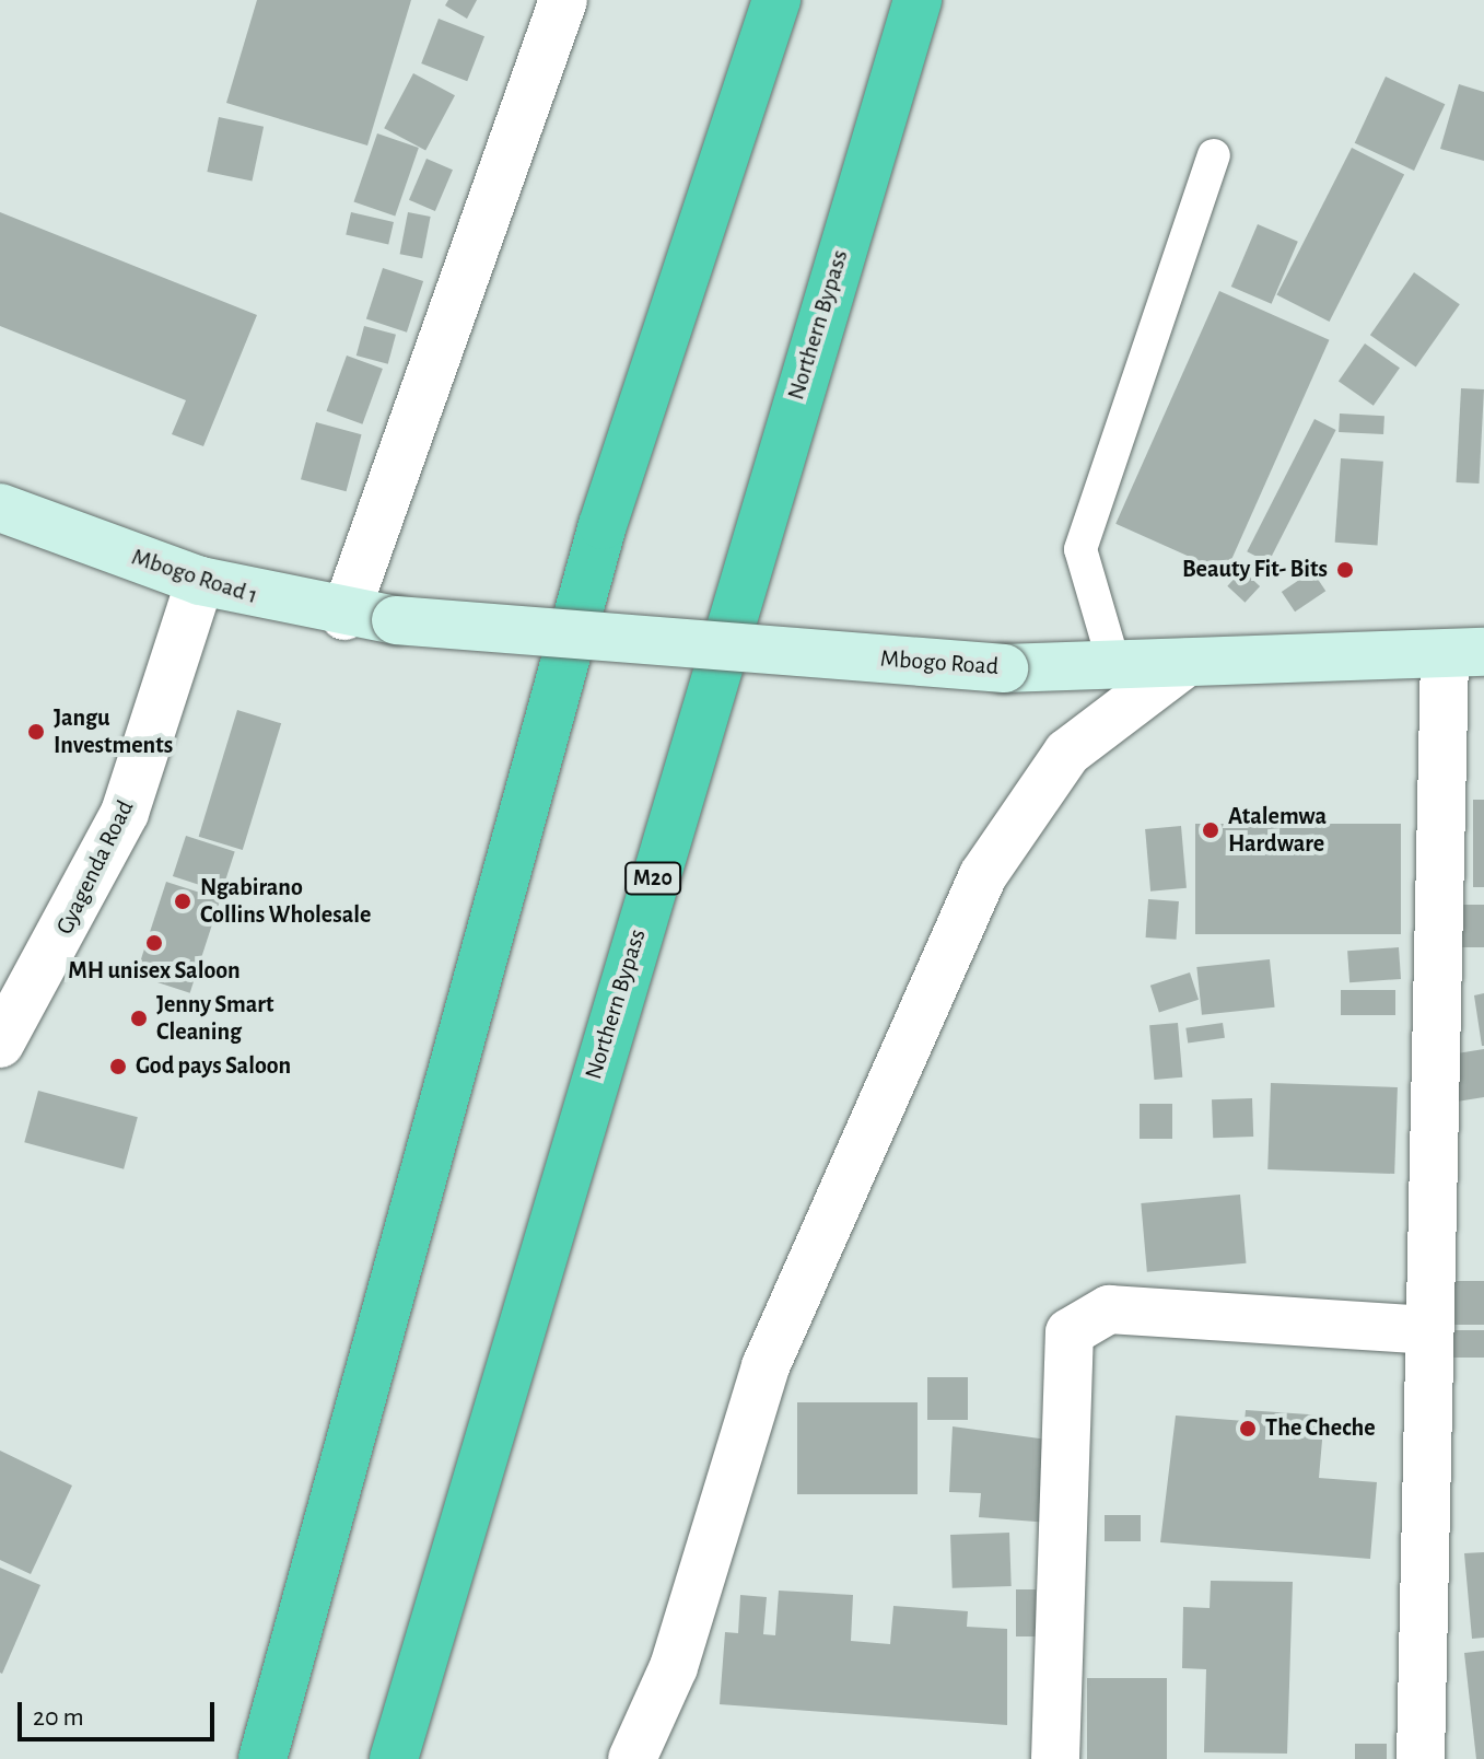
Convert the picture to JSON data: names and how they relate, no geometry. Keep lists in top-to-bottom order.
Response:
{
  "streets": {
    "highway": ["Northern Bypass", "M20"],
    "main road": ["Mbogo Road 1", "Mbogo Road"],
    "street": ["Gyagenda Road"]
  },
  "crossings": [
    ["Mbogo Road 1", "Mbogo Road"],
    ["Mbogo Road 1", "Gyagenda Road"]
  ],
  "places": [
    "Beauty Fit- Bits",
    "Jangu Investments",
    "Atalemwa Hardware",
    "Ngabirano Collins Wholesale",
    "MH unisex Saloon",
    "Jenny Smart Cleaning",
    "God pays Saloon",
    "The Cheche"
  ],
  "scale_bar": "20 m"
}
